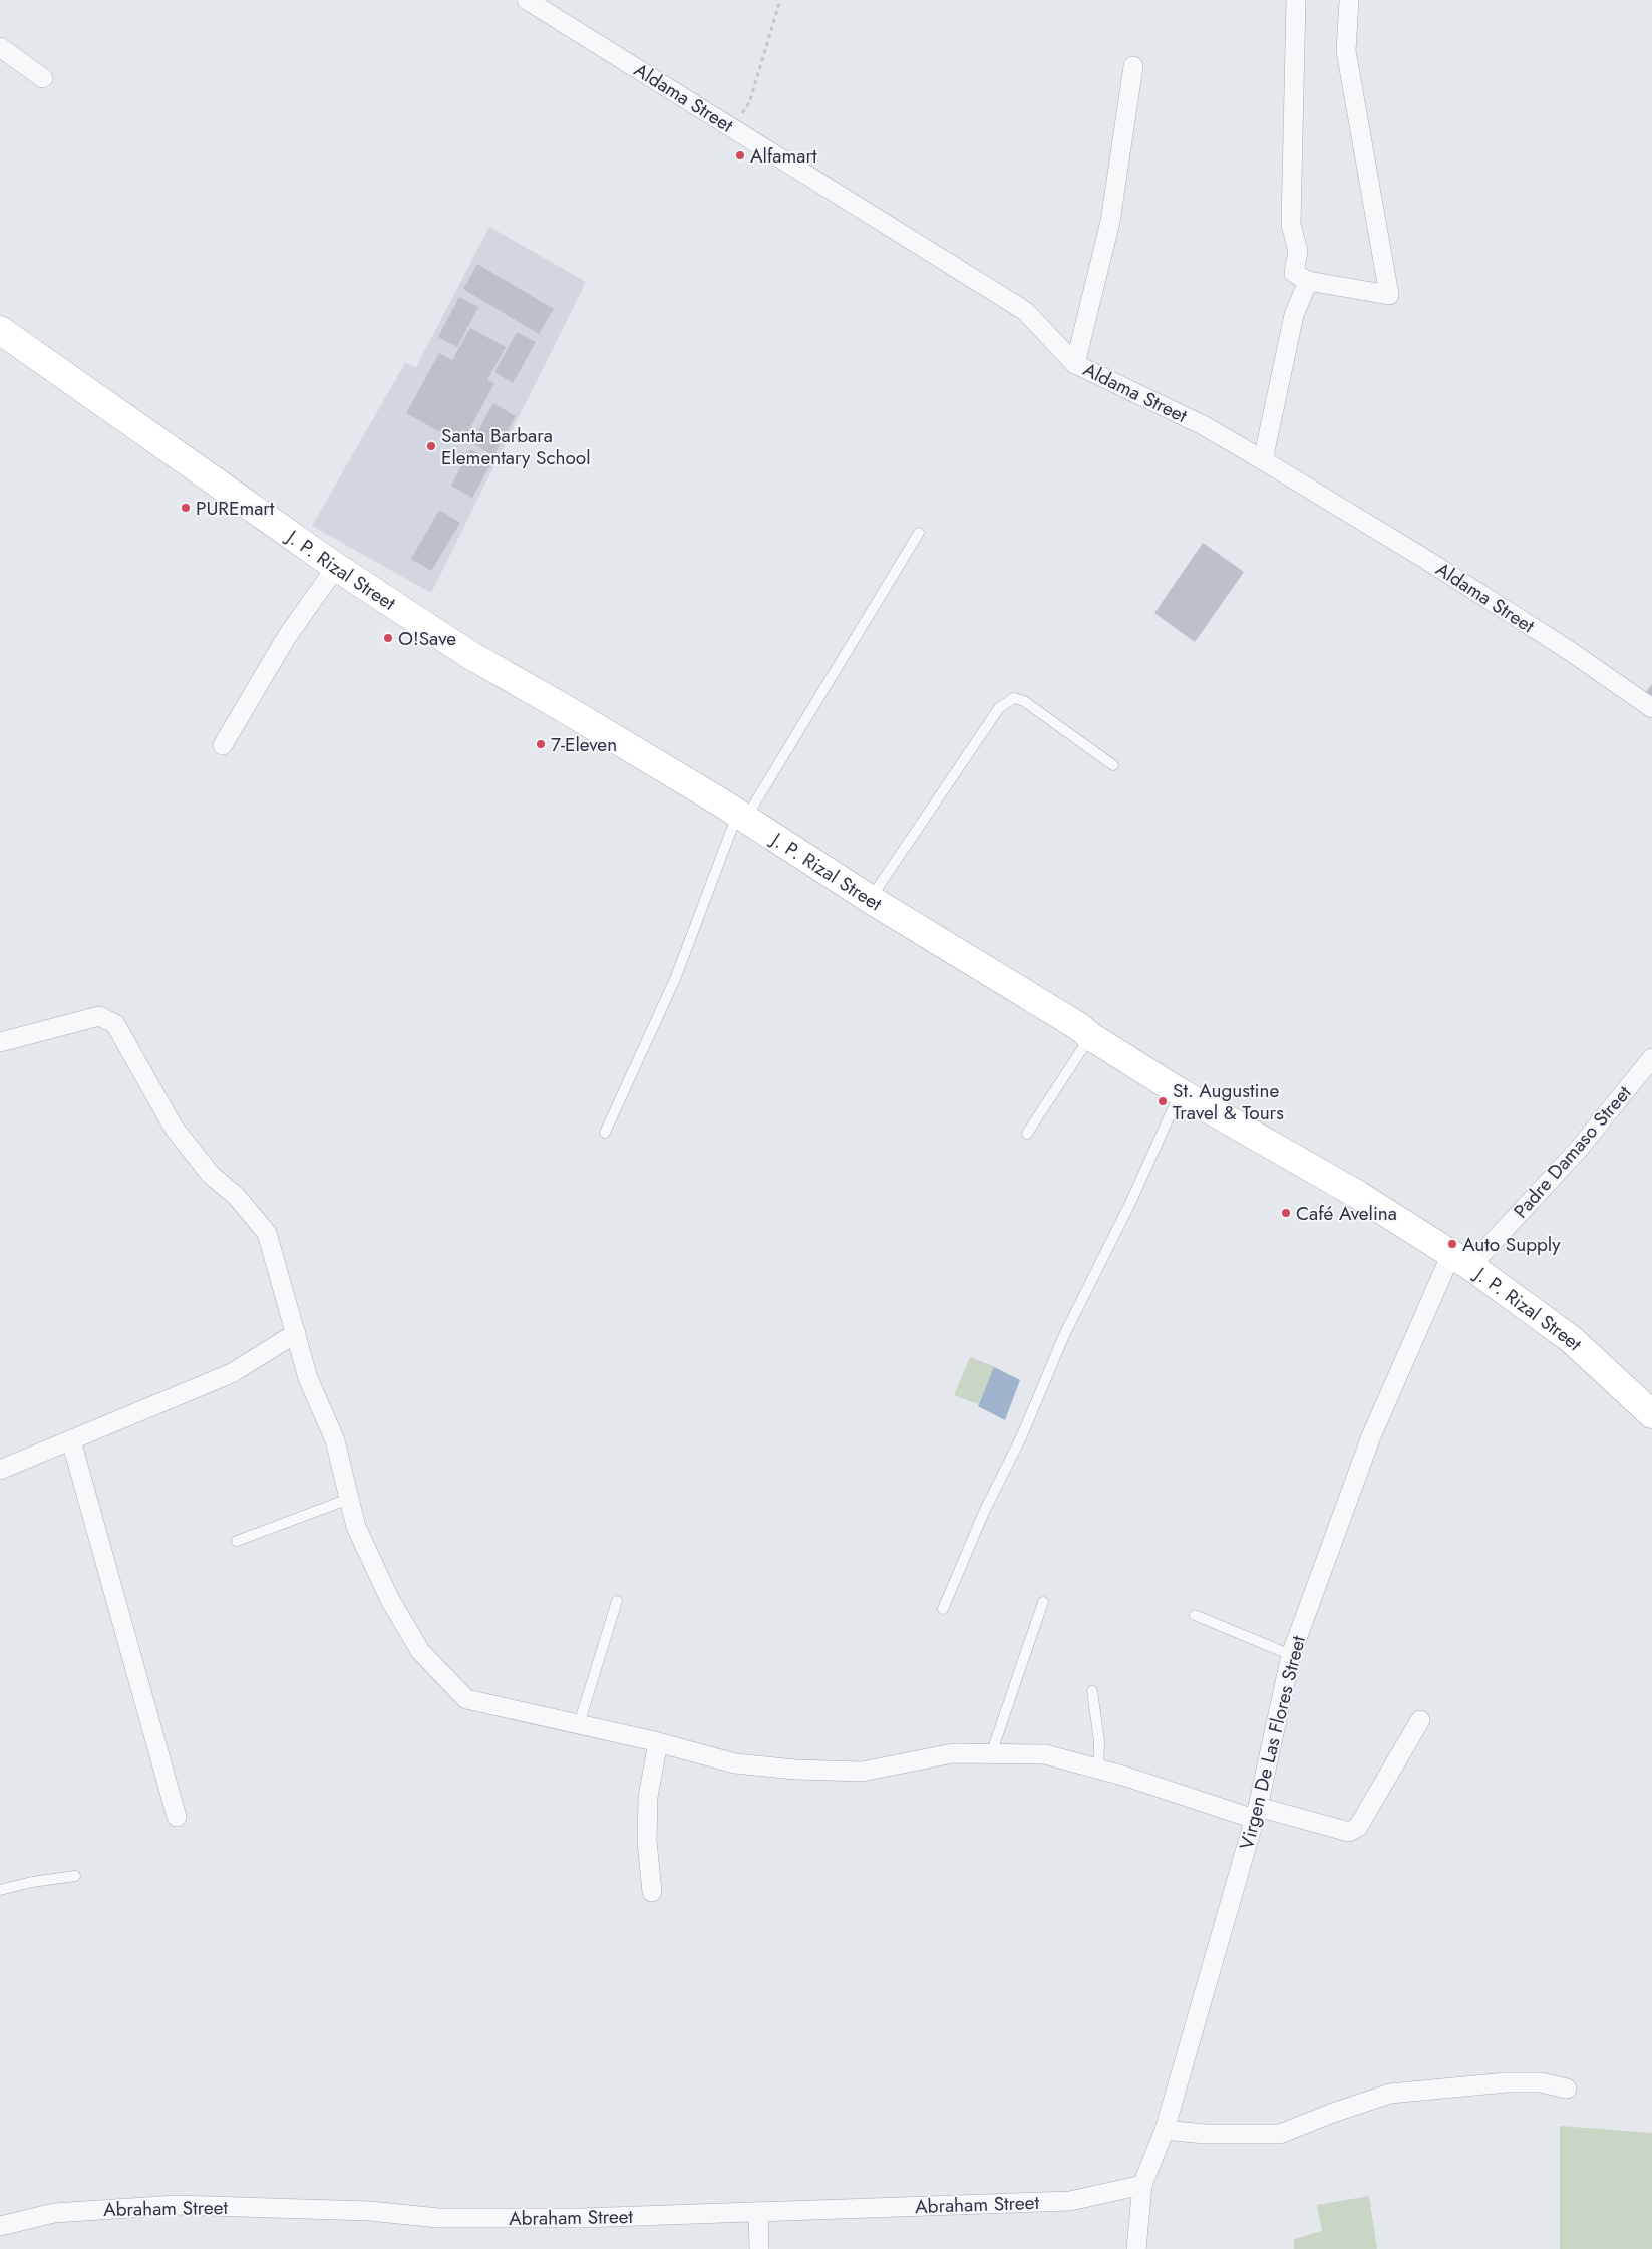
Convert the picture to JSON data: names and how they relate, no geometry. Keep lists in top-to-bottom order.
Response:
{
  "streets": {
    "main road": ["J. P. Rizal Street"],
    "street": [
      "Aldama Street",
      "Padre Damaso Street",
      "Virgen De Las Flores Street",
      "Abraham Street"
    ]
  },
  "crossings": [
    ["J. P. Rizal Street", "Padre Damaso Street"],
    ["J. P. Rizal Street", "Virgen De Las Flores Street"],
    ["Padre Damaso Street", "Virgen De Las Flores Street"],
    ["Virgen De Las Flores Street", "Abraham Street"]
  ],
  "places": [
    "Alfamart",
    "Santa Barbara Elementary School",
    "PUREmart",
    "O!Save",
    "7-Eleven",
    "St. Augustine Travel & Tours",
    "Café Avelina",
    "Auto Supply"
  ]
}
